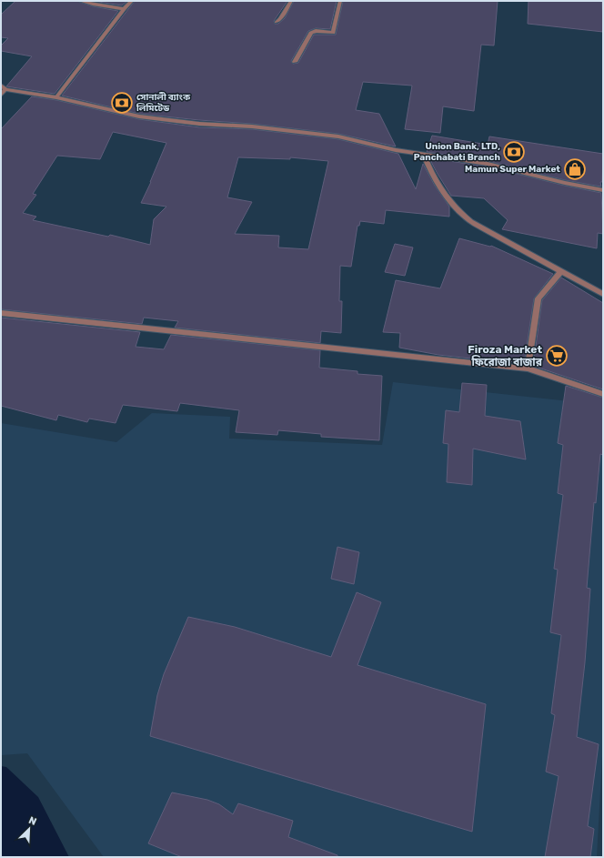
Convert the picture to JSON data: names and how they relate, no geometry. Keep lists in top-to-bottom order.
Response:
{
  "places": {
    "bank": ["সোনালী ব্যাংক লিমিটেড", "Union Bank, LTD, Panchabati Branch"],
    "shop": ["Mamun Super Market"],
    "supermarket": ["Firoza Market ফিরোজা বাজার"]
  },
  "north": "top right"
}
